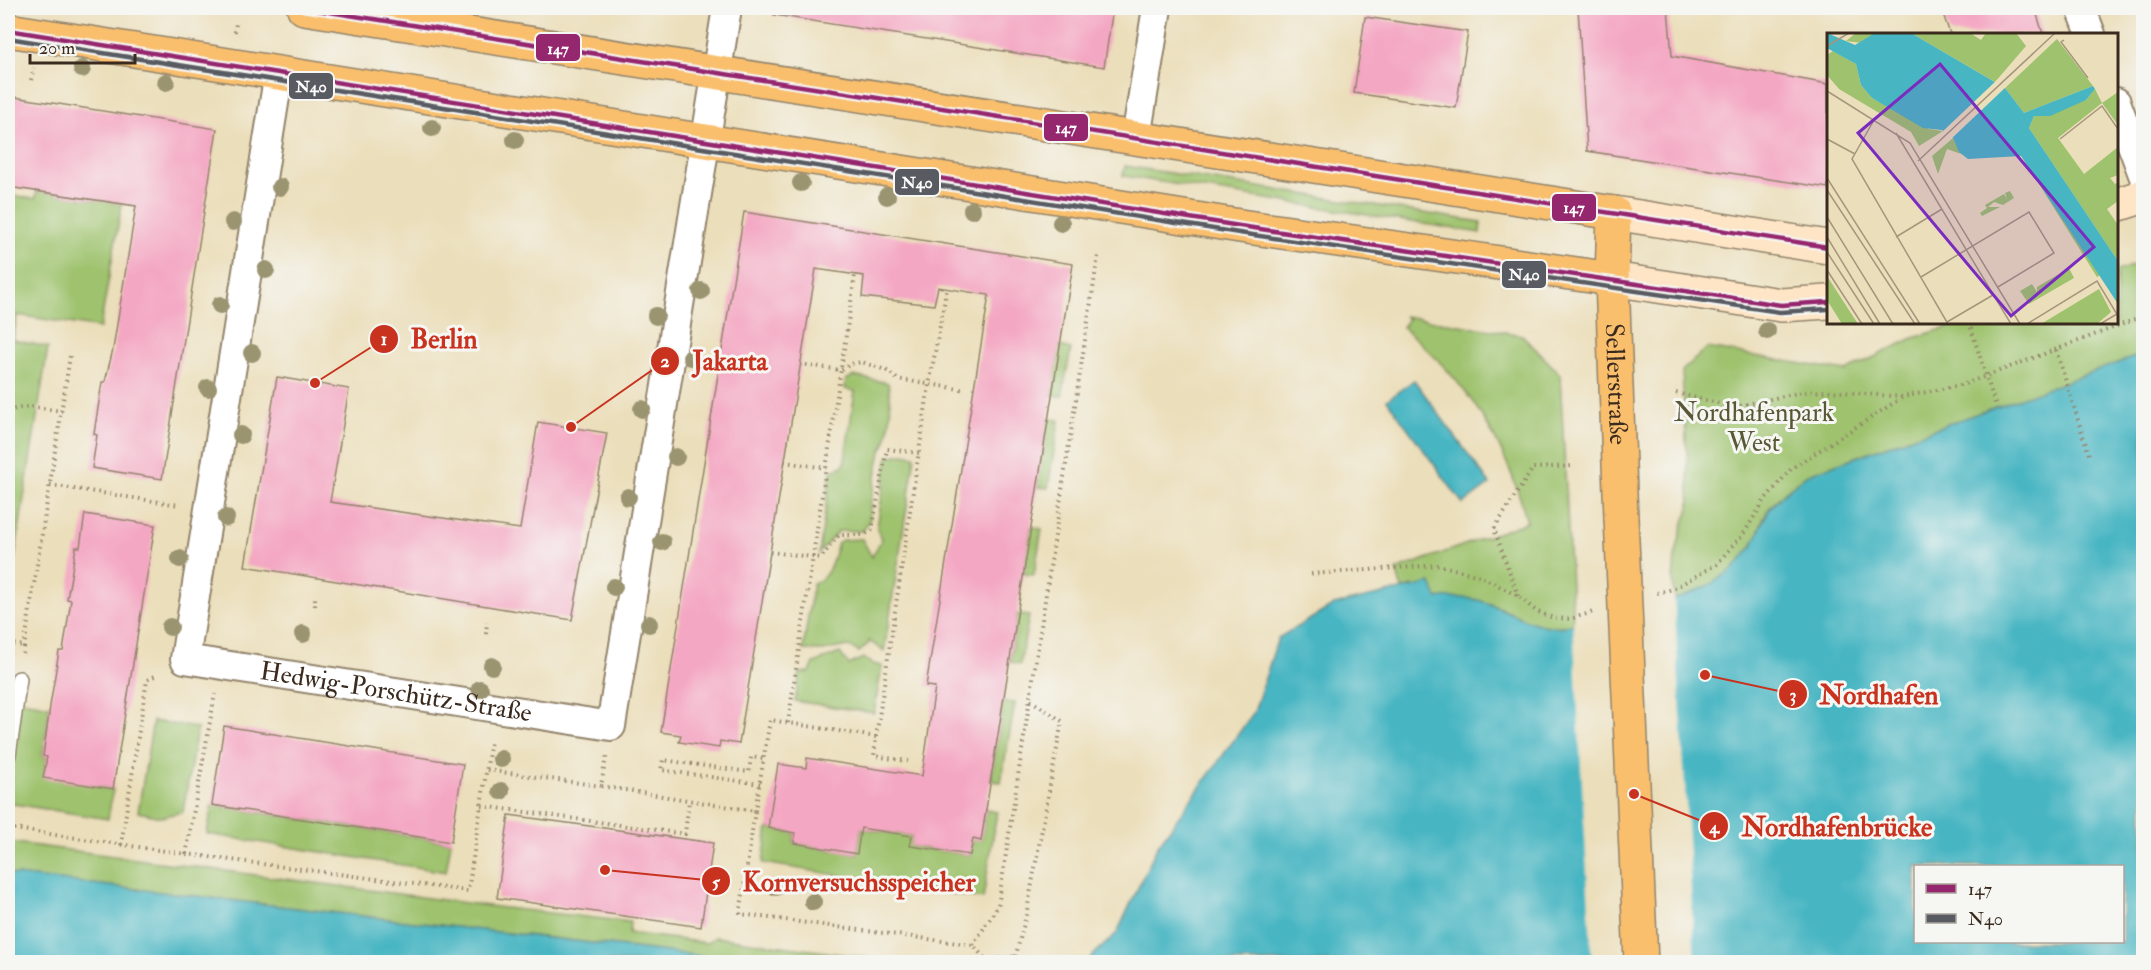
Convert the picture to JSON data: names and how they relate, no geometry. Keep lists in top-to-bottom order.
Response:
{
  "streets": {
    "main road": ["Sellerstraße"],
    "street": ["Hedwig-Porschütz-Straße"]
  },
  "parks": ["Nordhafenpark West"],
  "places": [
    "Berlin",
    "Jakarta",
    "Nordhafen",
    "Nordhafenbrücke",
    "Kornversuchsspeicher"
  ],
  "lines": ["transit line 147", "transit line N40"],
  "legend": ["147", "N40"],
  "scale_bar": "20 m"
}
